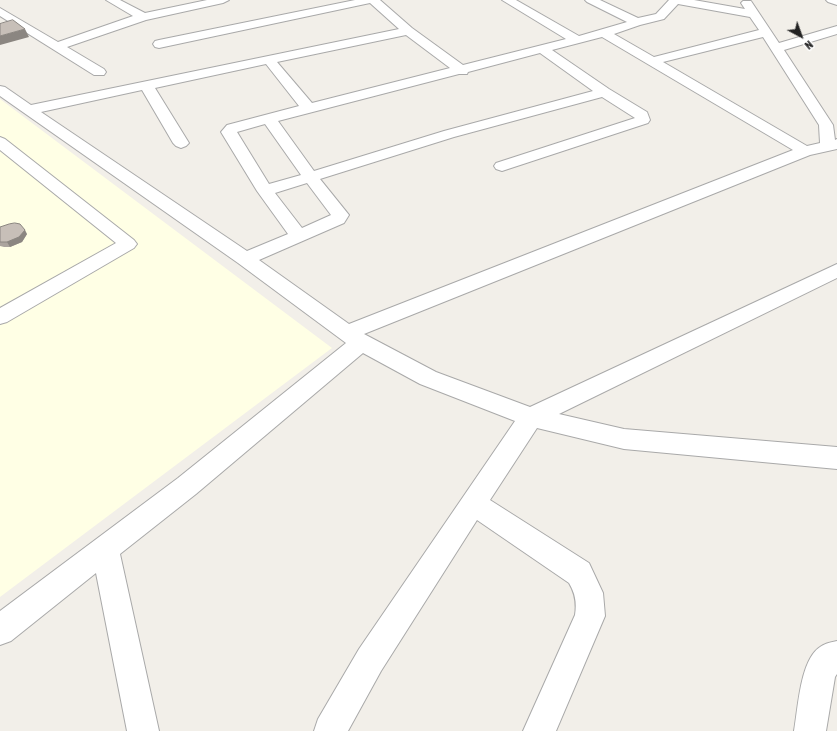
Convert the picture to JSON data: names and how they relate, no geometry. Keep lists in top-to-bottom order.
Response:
{
  "north": "bottom right"
}
